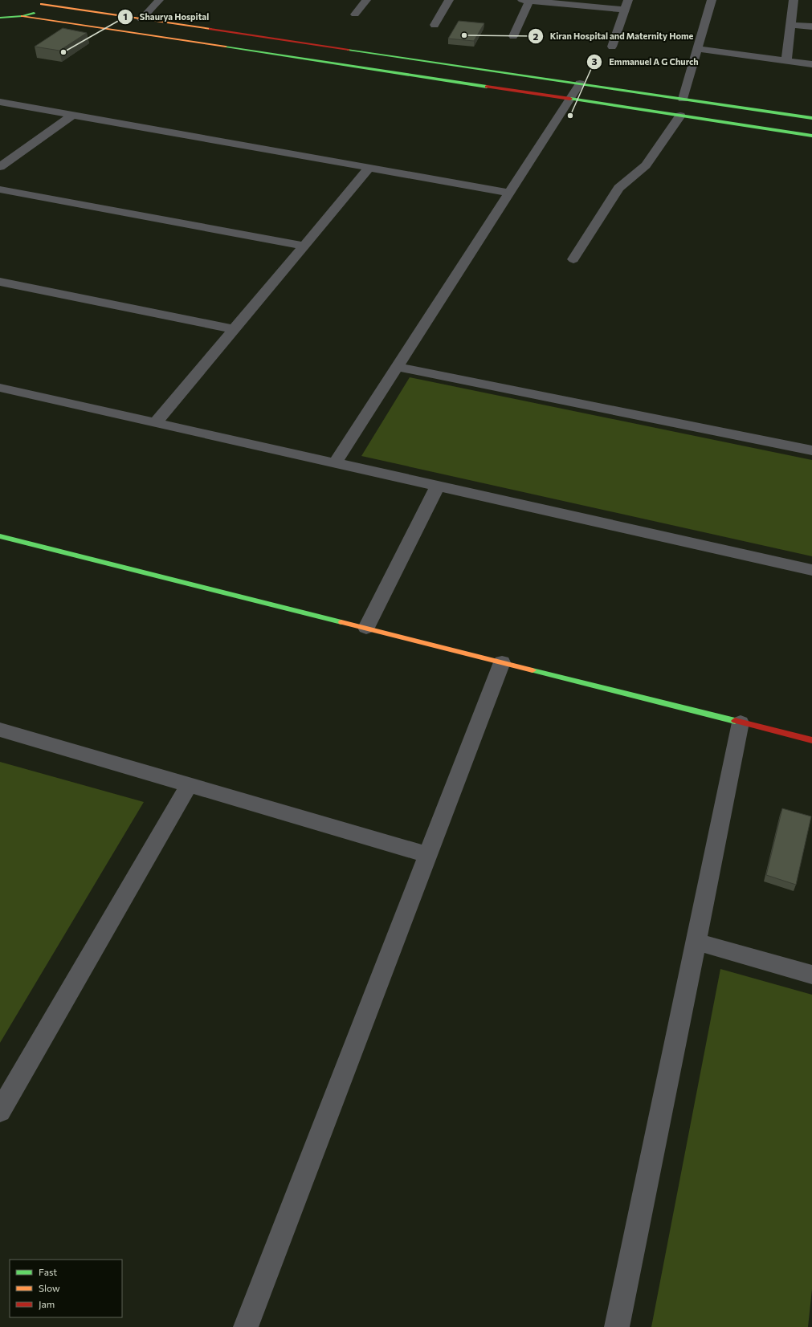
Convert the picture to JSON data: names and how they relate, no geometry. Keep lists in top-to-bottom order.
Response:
{
  "places": ["Kiran Hospital and Maternity Home", "Shaurya Hospital", "Emmanuel A G Church"],
  "legend": ["Fast", "Slow", "Jam"]
}
